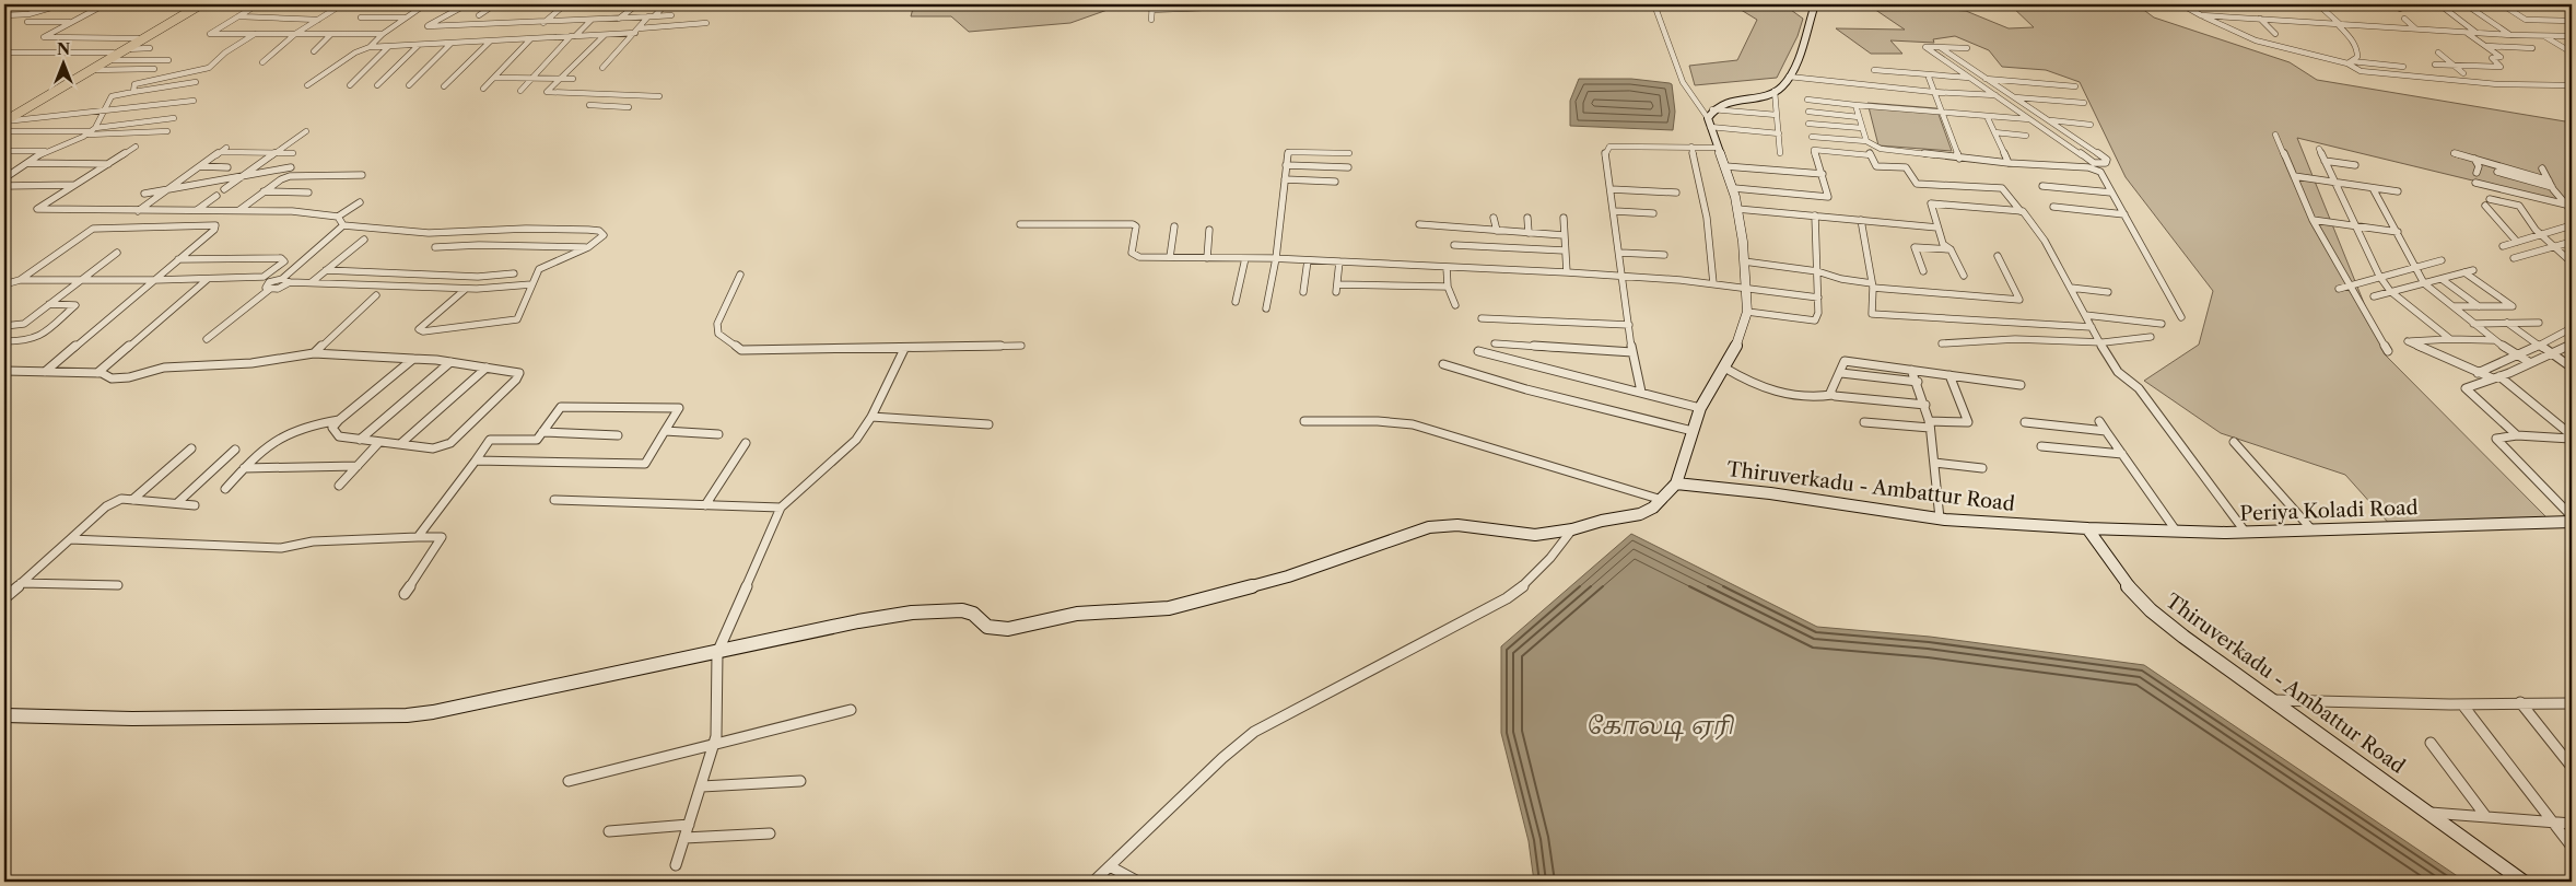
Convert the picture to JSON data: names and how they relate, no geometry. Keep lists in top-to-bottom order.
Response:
{
  "streets": {
    "main road": ["Thiruverkadu - Ambattur Road", "Periya Koladi Road"]
  },
  "crossings": [
    ["Thiruverkadu - Ambattur Road", "Periya Koladi Road"]
  ],
  "water": ["கோலடி ஏரி"],
  "north": "top"
}
